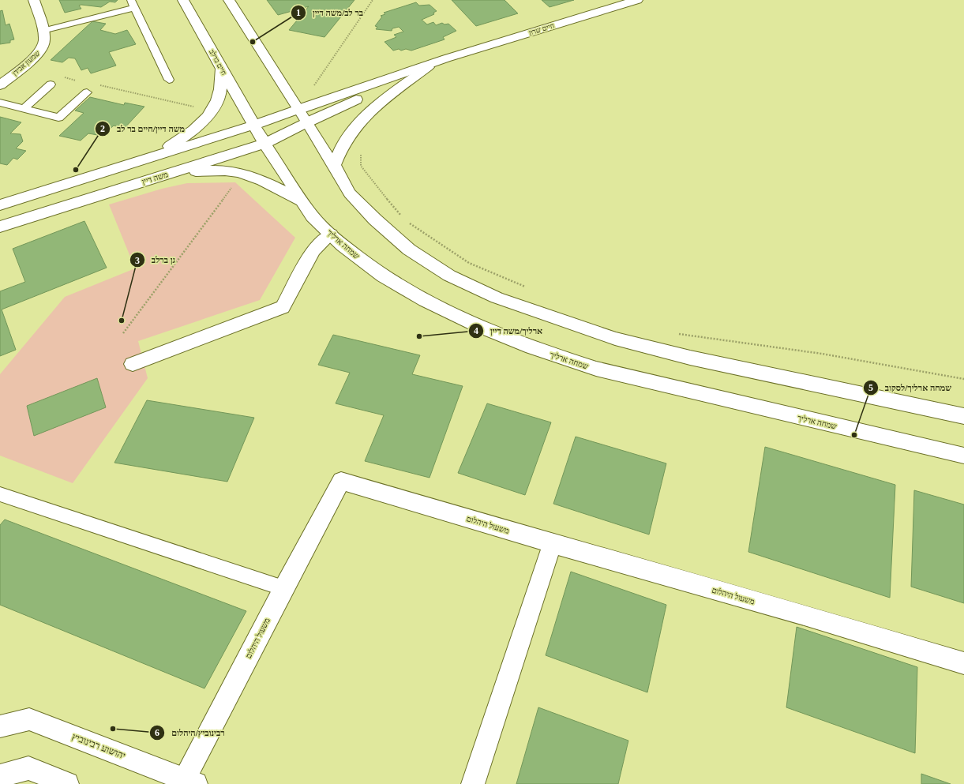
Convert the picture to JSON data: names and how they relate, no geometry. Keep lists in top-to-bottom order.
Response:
{
  "streets": {
    "street": [
      "חיים שרון",
      "חיים ברלב",
      "שמעון אבידן",
      "משה דיין",
      "שמחה ארליך",
      "משעול היהלום",
      "יהושוע רבינוביץ"
    ]
  },
  "crossings": [
    ["חיים שרון", "משה דיין"],
    ["חיים ברלב", "שמחה ארליך"],
    ["משה דיין", "שמחה ארליך"],
    ["משעול היהלום", "יהושוע רבינוביץ"]
  ],
  "places": [
    "בר לב/משה דיין",
    "משה דיין/חיים בר לב",
    "גן ברלב",
    "ארליך/משה דיין",
    "שמחה ארליך/לסקוב",
    "רבינוביץ/היהלום"
  ]
}
